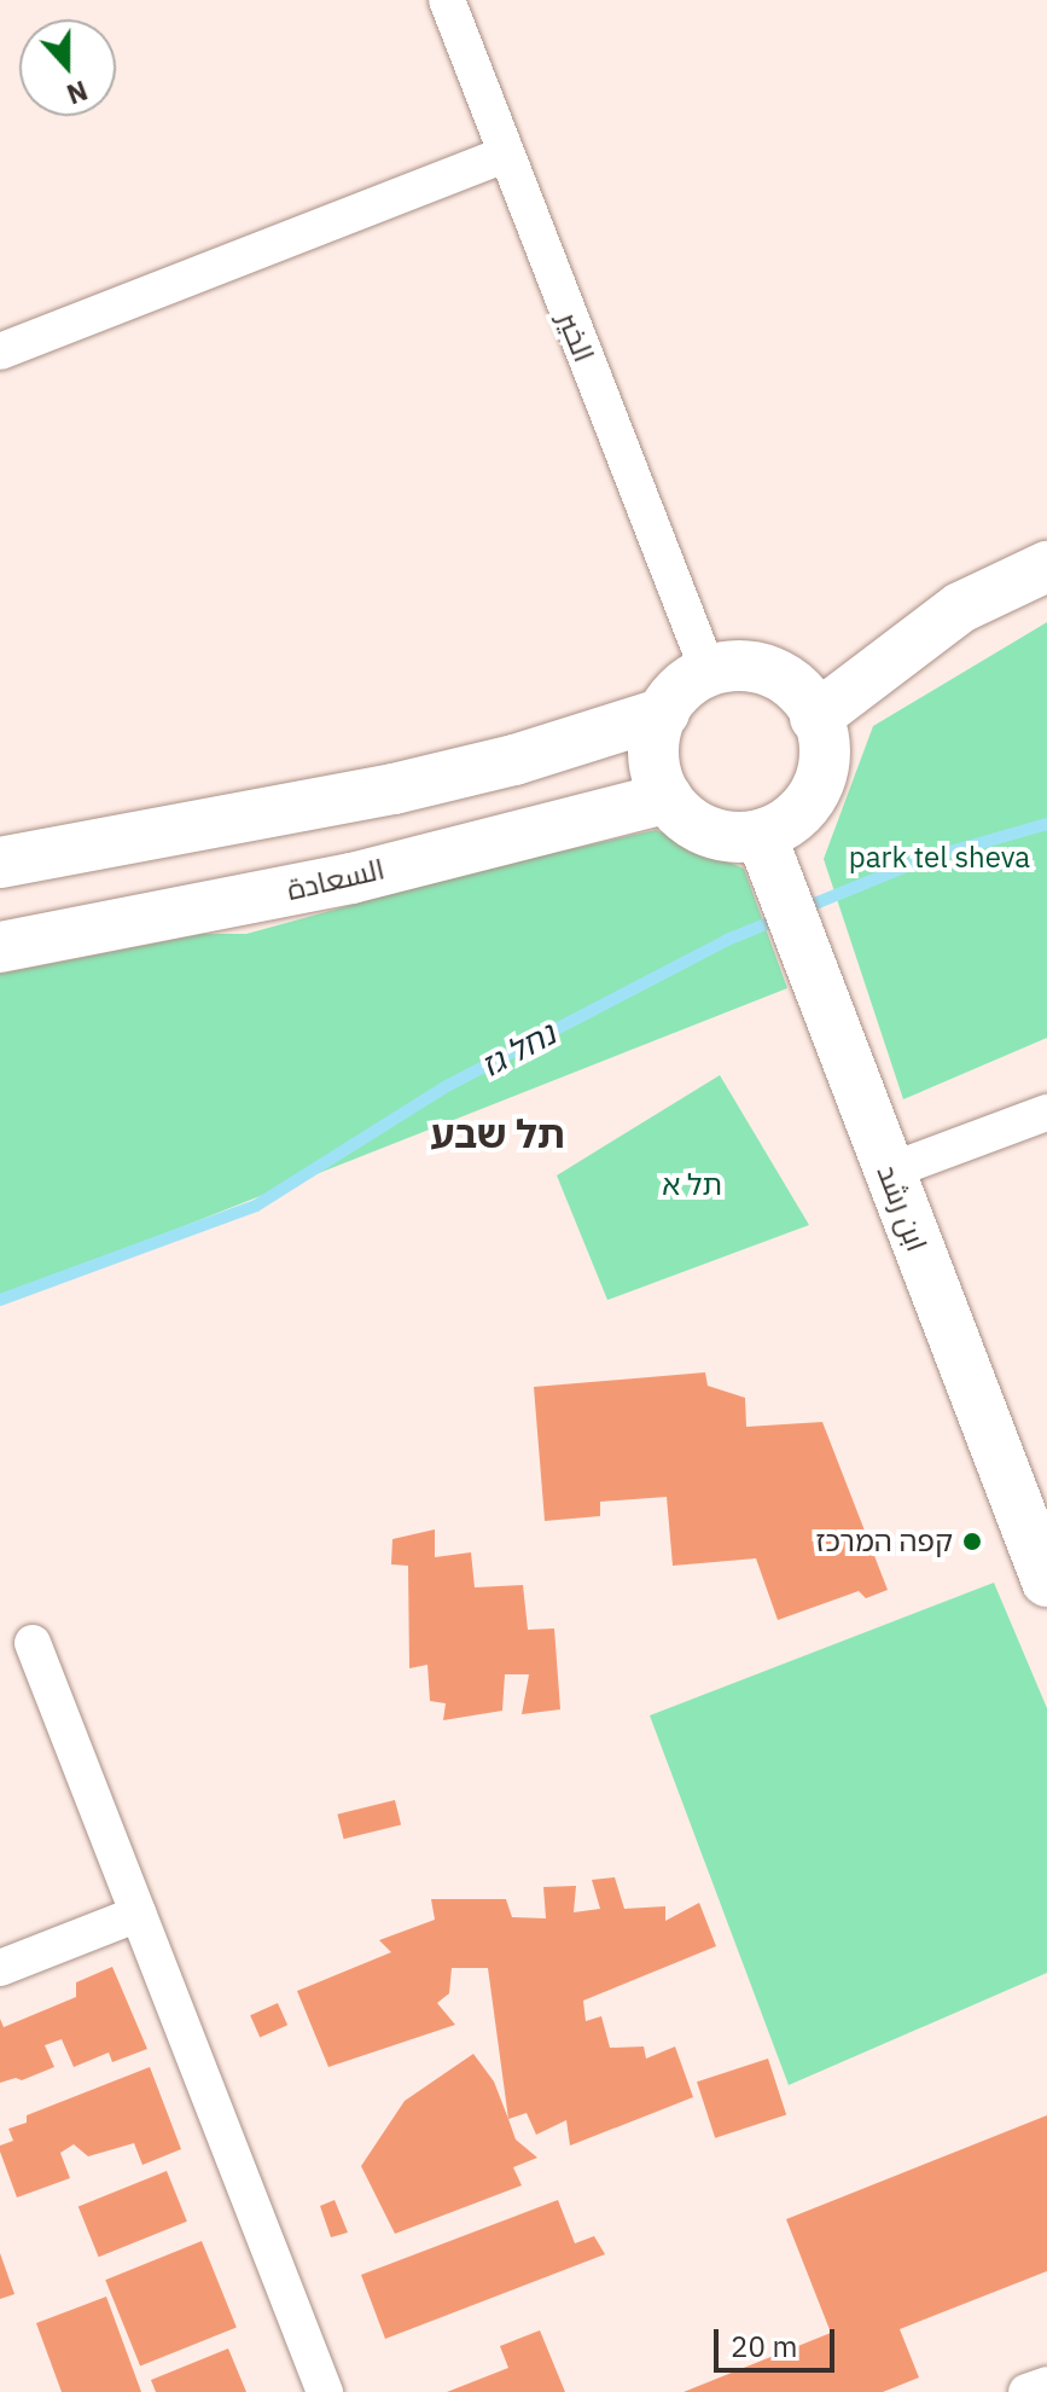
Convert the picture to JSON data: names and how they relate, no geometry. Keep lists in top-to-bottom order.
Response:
{
  "streets": {
    "street": ["الخير", "السعادة", "ابن رشد"]
  },
  "crossings": [
    ["الخير", "السعادة"],
    ["الخير", "ابن رشد"],
    ["السعادة", "ابن رشد"]
  ],
  "districts": ["תל שבע"],
  "water": ["נחל גז"],
  "parks": ["park tel sheva", "תל א"],
  "places": ["קפה המרכז"],
  "scale_bar": "20 m",
  "north": "bottom"
}
